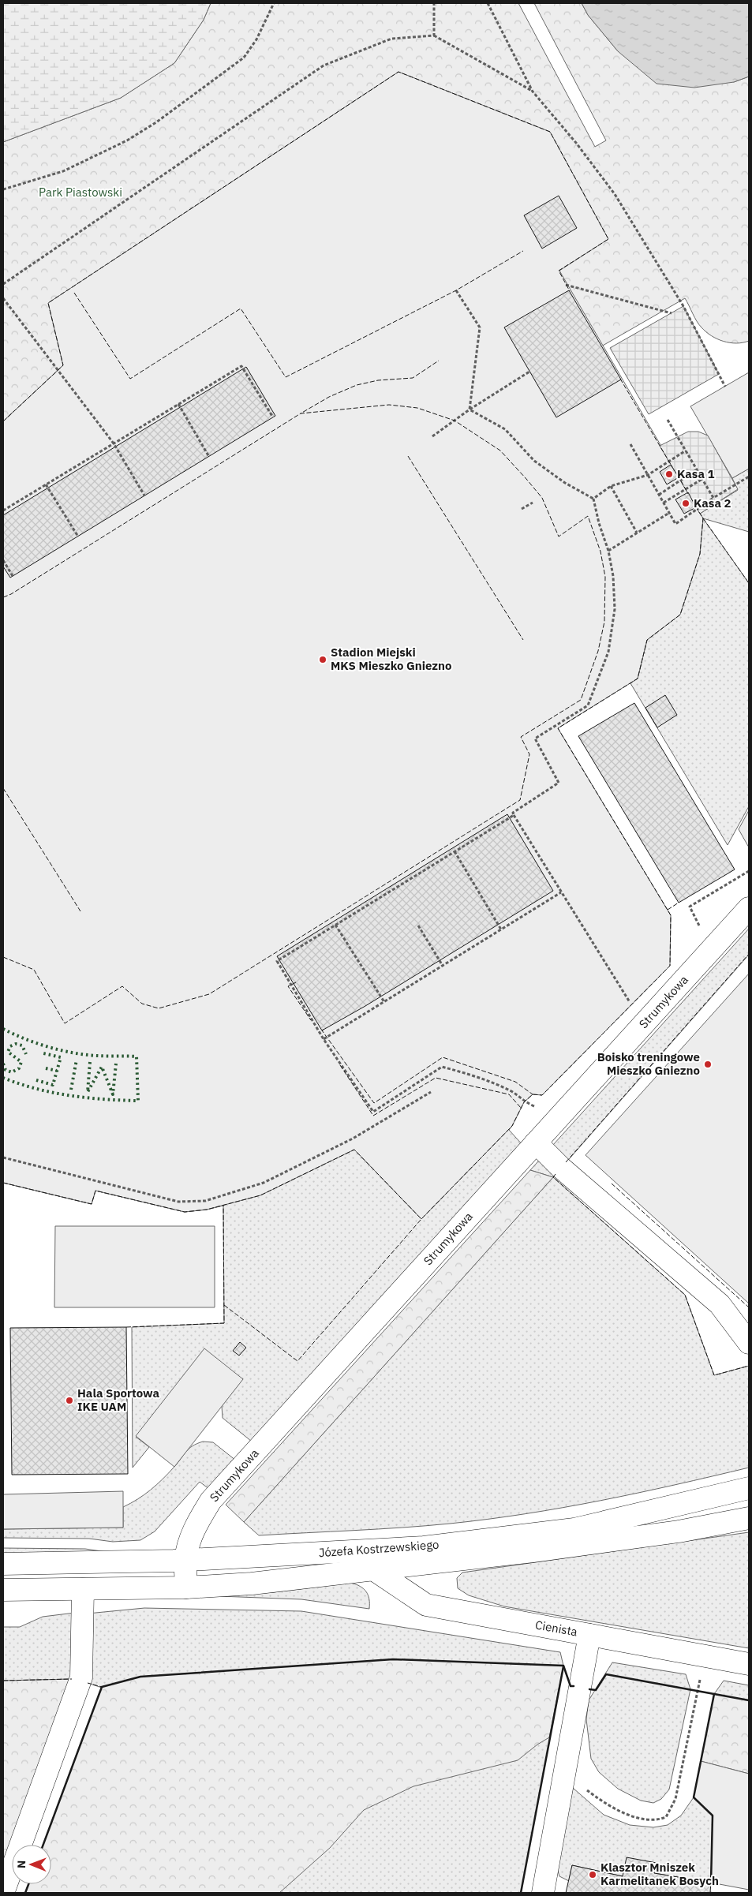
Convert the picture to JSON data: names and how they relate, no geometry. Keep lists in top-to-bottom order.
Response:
{
  "streets": {
    "main road": ["Strumykowa", "Józefa Kostrzewskiego", "Cienista"]
  },
  "crossings": [
    ["Strumykowa", "Józefa Kostrzewskiego"],
    ["Józefa Kostrzewskiego", "Cienista"]
  ],
  "parks": ["Park Piastowski"],
  "places": [
    "Kasa 1",
    "Kasa 2",
    "Stadion Miejski MKS Mieszko Gniezno",
    "Boisko treningowe Mieszko Gniezno",
    "Hala Sportowa IKE UAM",
    "Klasztor Mniszek Karmelitanek Bosych"
  ],
  "north": "left"
}
